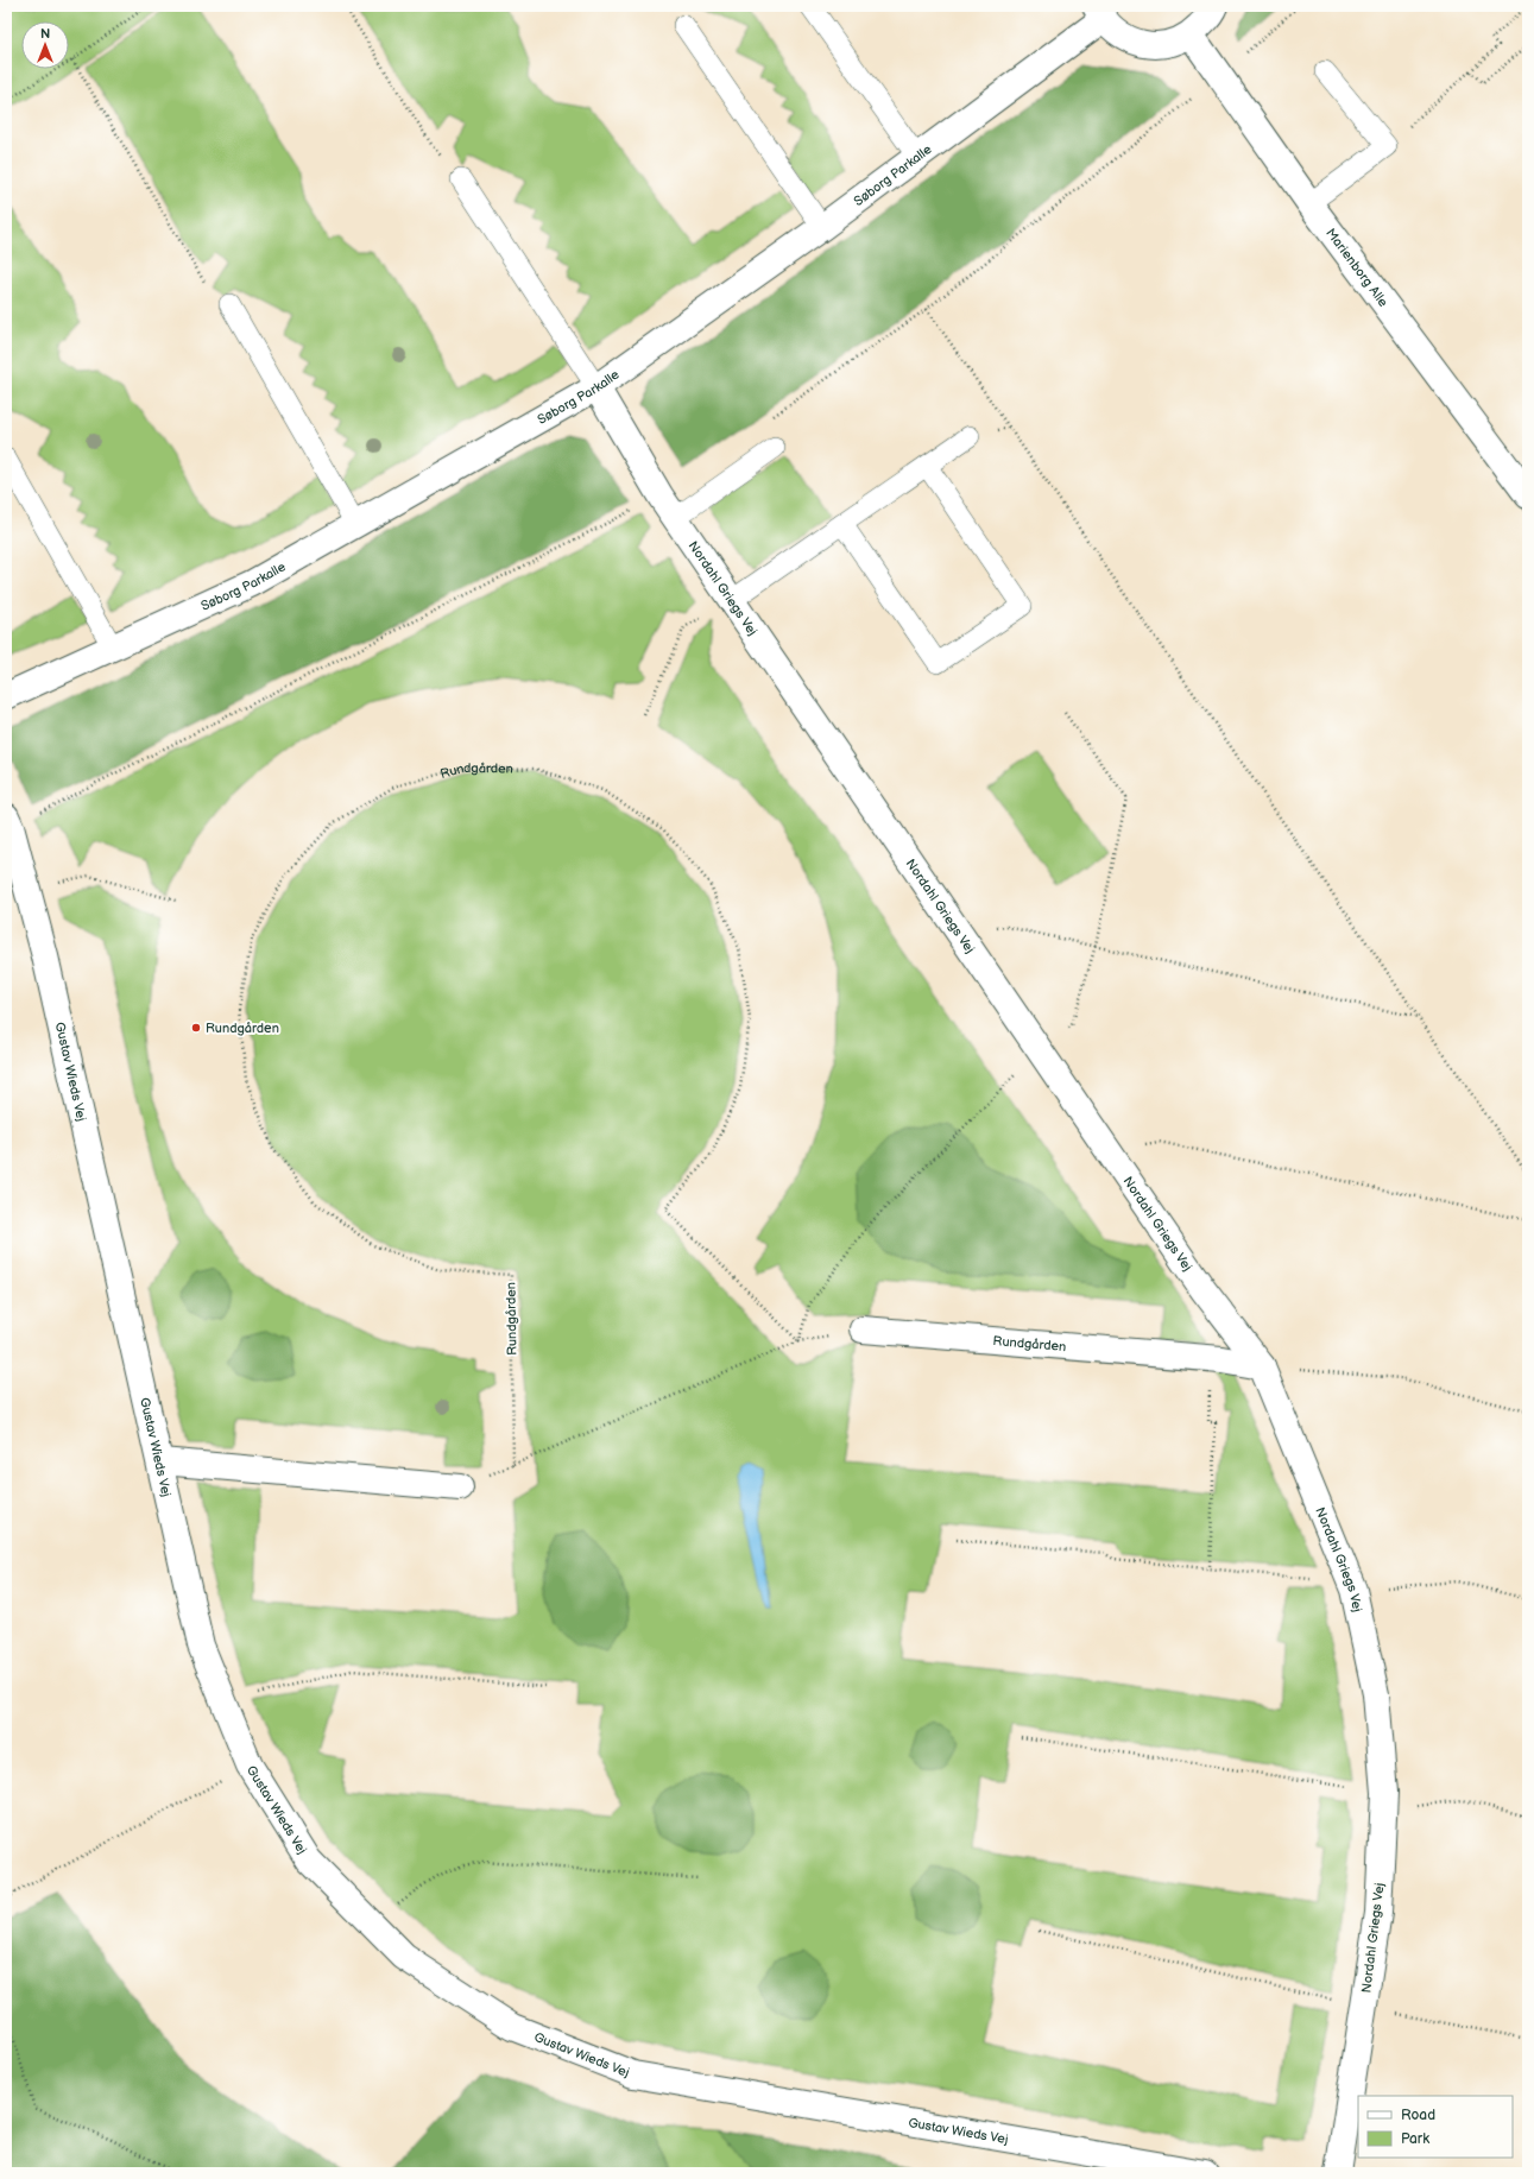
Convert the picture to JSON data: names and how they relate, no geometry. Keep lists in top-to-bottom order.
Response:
{
  "streets": {
    "street": [
      "Søborg Parkalle",
      "Marienborg Alle",
      "Nordahl Griegs Vej",
      "Rundgården",
      "Gustav Wieds Vej"
    ]
  },
  "crossings": [
    ["Søborg Parkalle", "Nordahl Griegs Vej"],
    ["Nordahl Griegs Vej", "Rundgården"]
  ],
  "places": ["Rundgården"],
  "legend": ["Road", "Park"],
  "north": "top"
}
